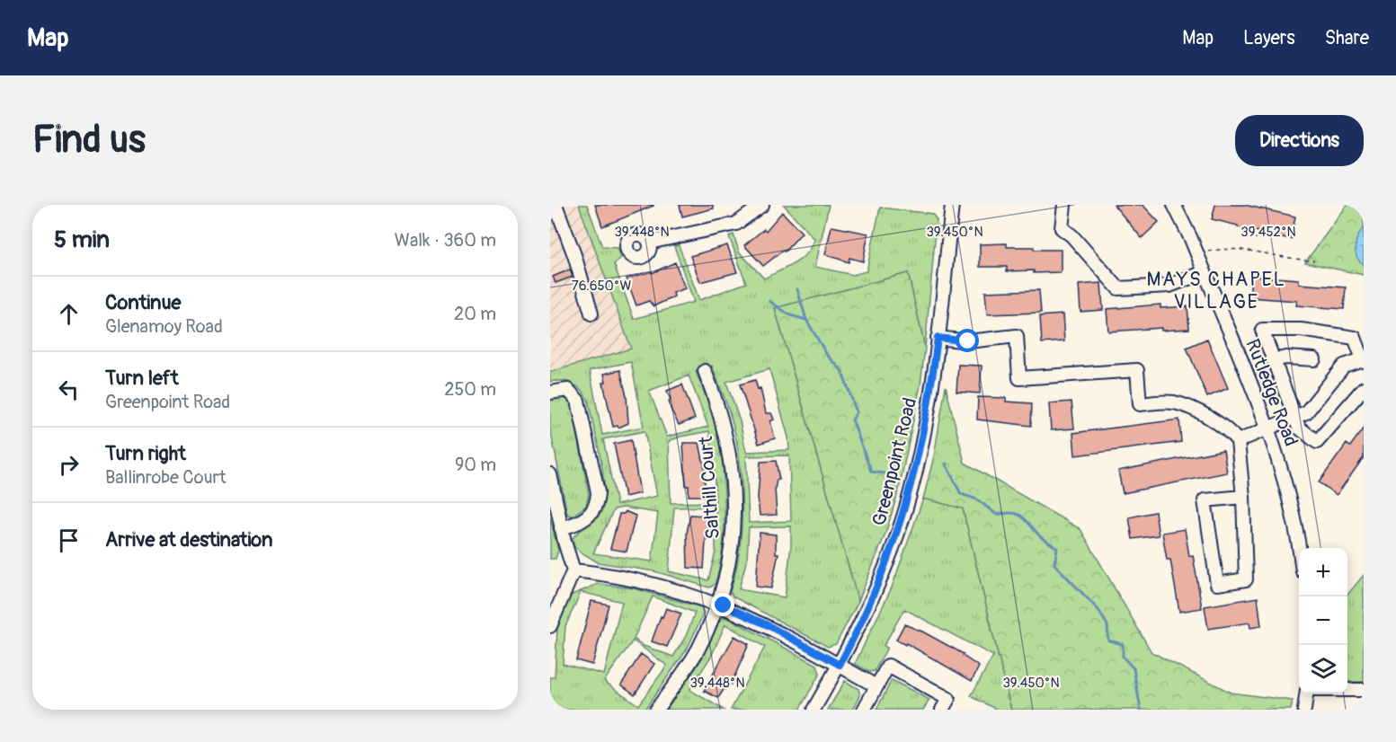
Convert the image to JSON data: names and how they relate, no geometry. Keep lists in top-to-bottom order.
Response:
{
  "streets": {
    "street": ["Rutledge Road", "Greenpoint Road", "Salthill Court"]
  },
  "districts": ["MAYS CHAPEL VILLAGE"],
  "page": {
    "header": "Map",
    "nav": ["Map", "Layers", "Share"],
    "buttons": "Directions",
    "title": "Find us",
    "heading": ["5 min", "Walk · 360 m"],
    "list": [
      ["Continue", "Glenamoy Road", "20 m"],
      ["Turn left", "Greenpoint Road", "250 m"],
      ["Turn right", "Ballinrobe Court", "90 m"],
      "Arrive at destination"
    ],
    "map_buttons": ["+", "−"]
  },
  "coordinates": [
    "39.450°N",
    "39.452°N",
    "39.448°N",
    "76.650°W"
  ]
}
